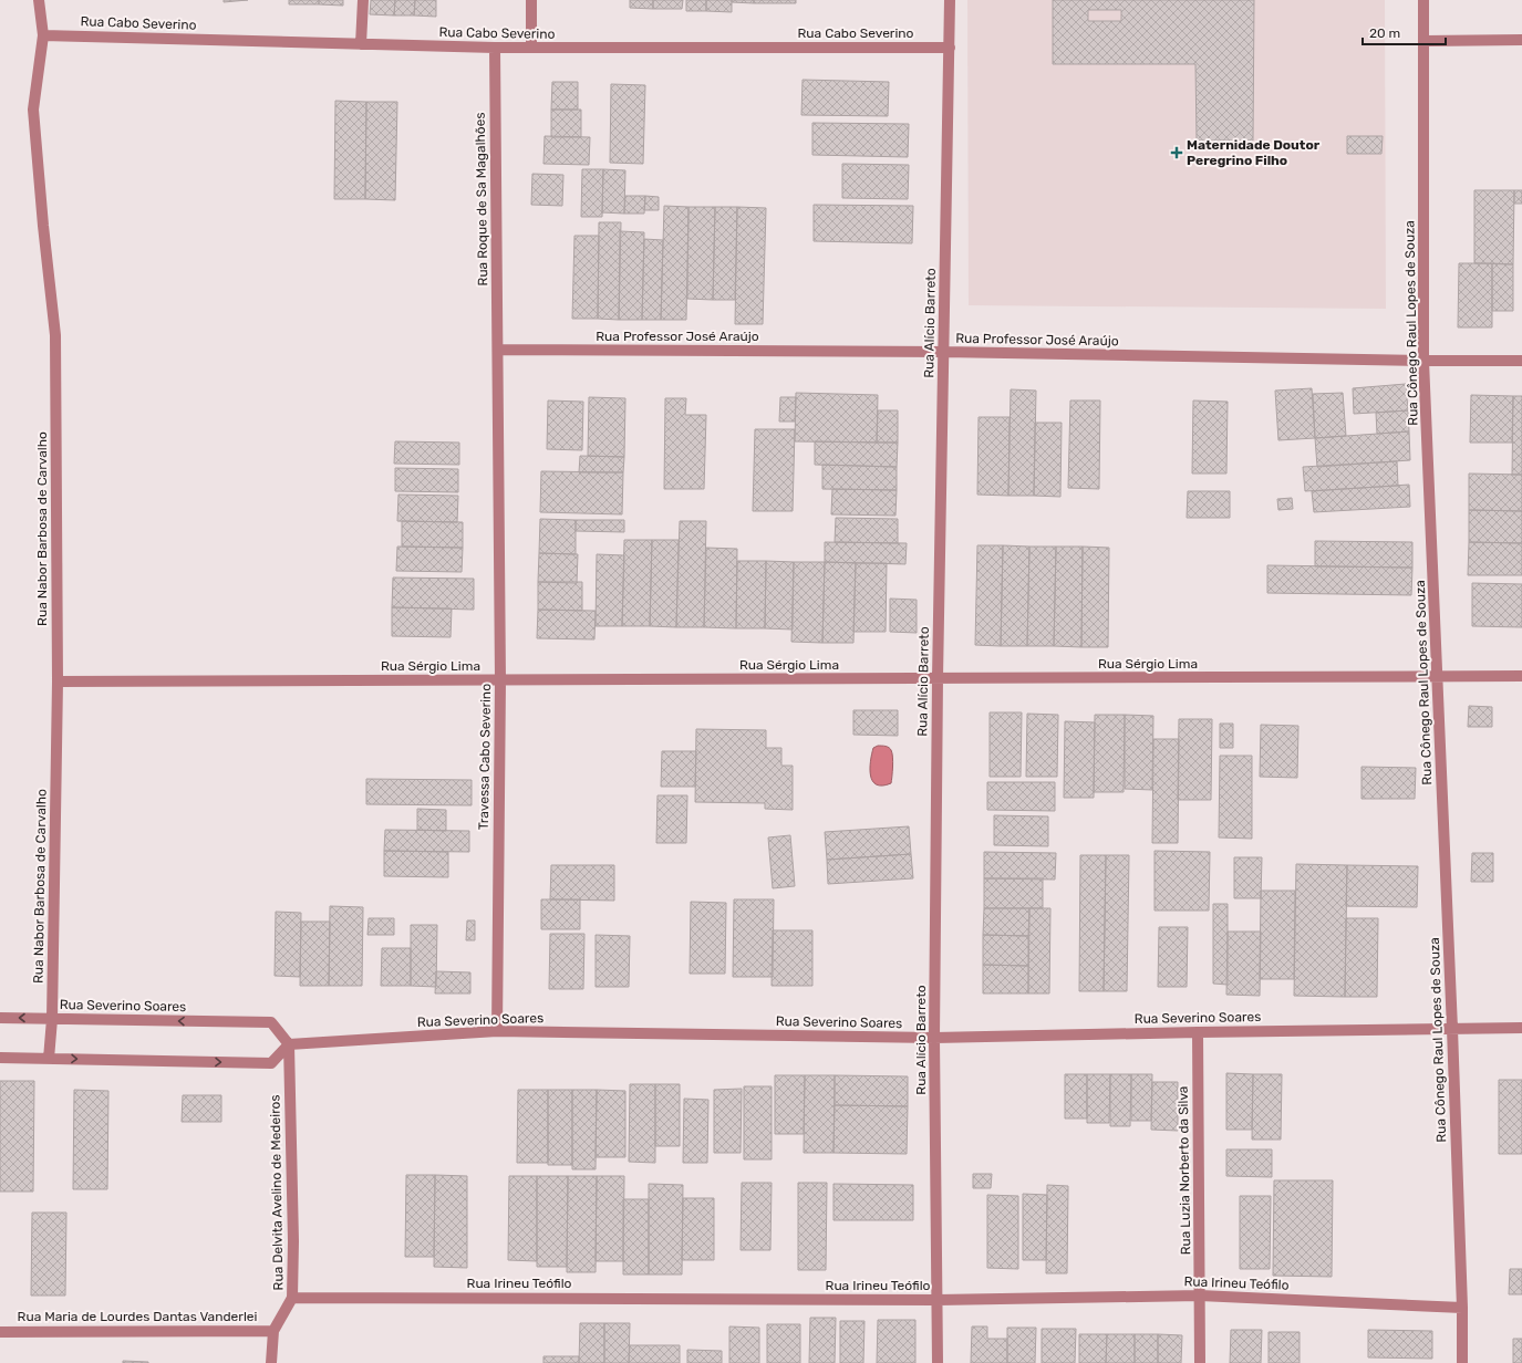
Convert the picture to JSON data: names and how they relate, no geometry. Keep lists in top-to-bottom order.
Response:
{
  "streets": {
    "street": [
      "Rua Cabo Severino",
      "Rua Roque de Sa Magalhões",
      "Rua Alício Barreto",
      "Rua Cônego Raul Lopes de Souza",
      "Rua Professor José Araújo",
      "Rua Nabor Barbosa de Carvalho",
      "Rua Sérgio Lima",
      "Travessa Cabo Severino",
      "Rua Severino Soares",
      "Rua Luzia Norberto da Silva",
      "Rua Delvita Avelino de Medeiros",
      "Rua Irineu Teófilo",
      "Rua Maria de Lourdes Dantas Vanderlei"
    ]
  },
  "crossings": [
    ["Rua Cabo Severino", "Rua Roque de Sa Magalhões"],
    ["Rua Cabo Severino", "Rua Alício Barreto"],
    ["Rua Cabo Severino", "Rua Nabor Barbosa de Carvalho"],
    ["Rua Roque de Sa Magalhões", "Rua Professor José Araújo"],
    ["Rua Roque de Sa Magalhões", "Travessa Cabo Severino"],
    ["Rua Alício Barreto", "Rua Professor José Araújo"],
    ["Rua Alício Barreto", "Rua Sérgio Lima"],
    ["Rua Alício Barreto", "Rua Severino Soares"],
    ["Rua Alício Barreto", "Rua Irineu Teófilo"],
    ["Rua Cônego Raul Lopes de Souza", "Rua Professor José Araújo"],
    ["Rua Cônego Raul Lopes de Souza", "Rua Sérgio Lima"],
    ["Rua Cônego Raul Lopes de Souza", "Rua Severino Soares"],
    ["Rua Cônego Raul Lopes de Souza", "Rua Irineu Teófilo"],
    ["Rua Professor José Araújo", "Travessa Cabo Severino"],
    ["Rua Nabor Barbosa de Carvalho", "Rua Sérgio Lima"],
    ["Rua Nabor Barbosa de Carvalho", "Rua Severino Soares"],
    ["Rua Sérgio Lima", "Travessa Cabo Severino"],
    ["Travessa Cabo Severino", "Rua Severino Soares"],
    ["Rua Severino Soares", "Rua Luzia Norberto da Silva"],
    ["Rua Severino Soares", "Rua Delvita Avelino de Medeiros"],
    ["Rua Luzia Norberto da Silva", "Rua Irineu Teófilo"],
    ["Rua Delvita Avelino de Medeiros", "Rua Irineu Teófilo"],
    ["Rua Delvita Avelino de Medeiros", "Rua Maria de Lourdes Dantas Vanderlei"]
  ],
  "places": {
    "health": ["Maternidade Doutor Peregrino Filho"]
  },
  "scale_bar": "20 m"
}
